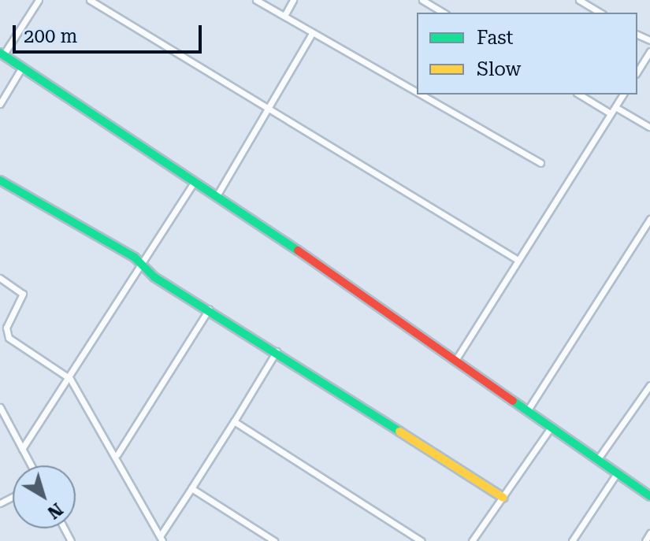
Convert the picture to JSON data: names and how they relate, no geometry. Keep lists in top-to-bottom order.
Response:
{
  "legend": ["Fast", "Slow"],
  "scale_bar": "200 m",
  "north": "bottom right"
}
